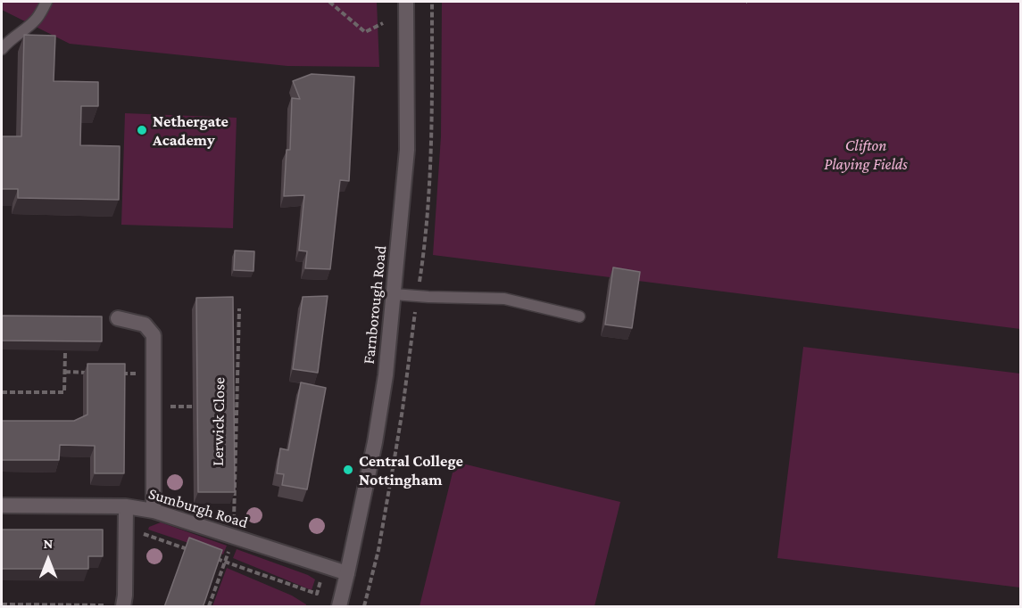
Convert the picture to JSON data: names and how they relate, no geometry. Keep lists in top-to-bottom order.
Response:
{
  "streets": {
    "street": ["Farnborough Road", "Sumburgh Road"],
    "path": ["Lerwick Close"]
  },
  "crossings": [
    ["Farnborough Road", "Sumburgh Road"],
    ["Lerwick Close", "Sumburgh Road"]
  ],
  "parks": ["Clifton Playing Fields"],
  "places": ["Nethergate Academy", "Central College Nottingham"],
  "north": "top"
}
